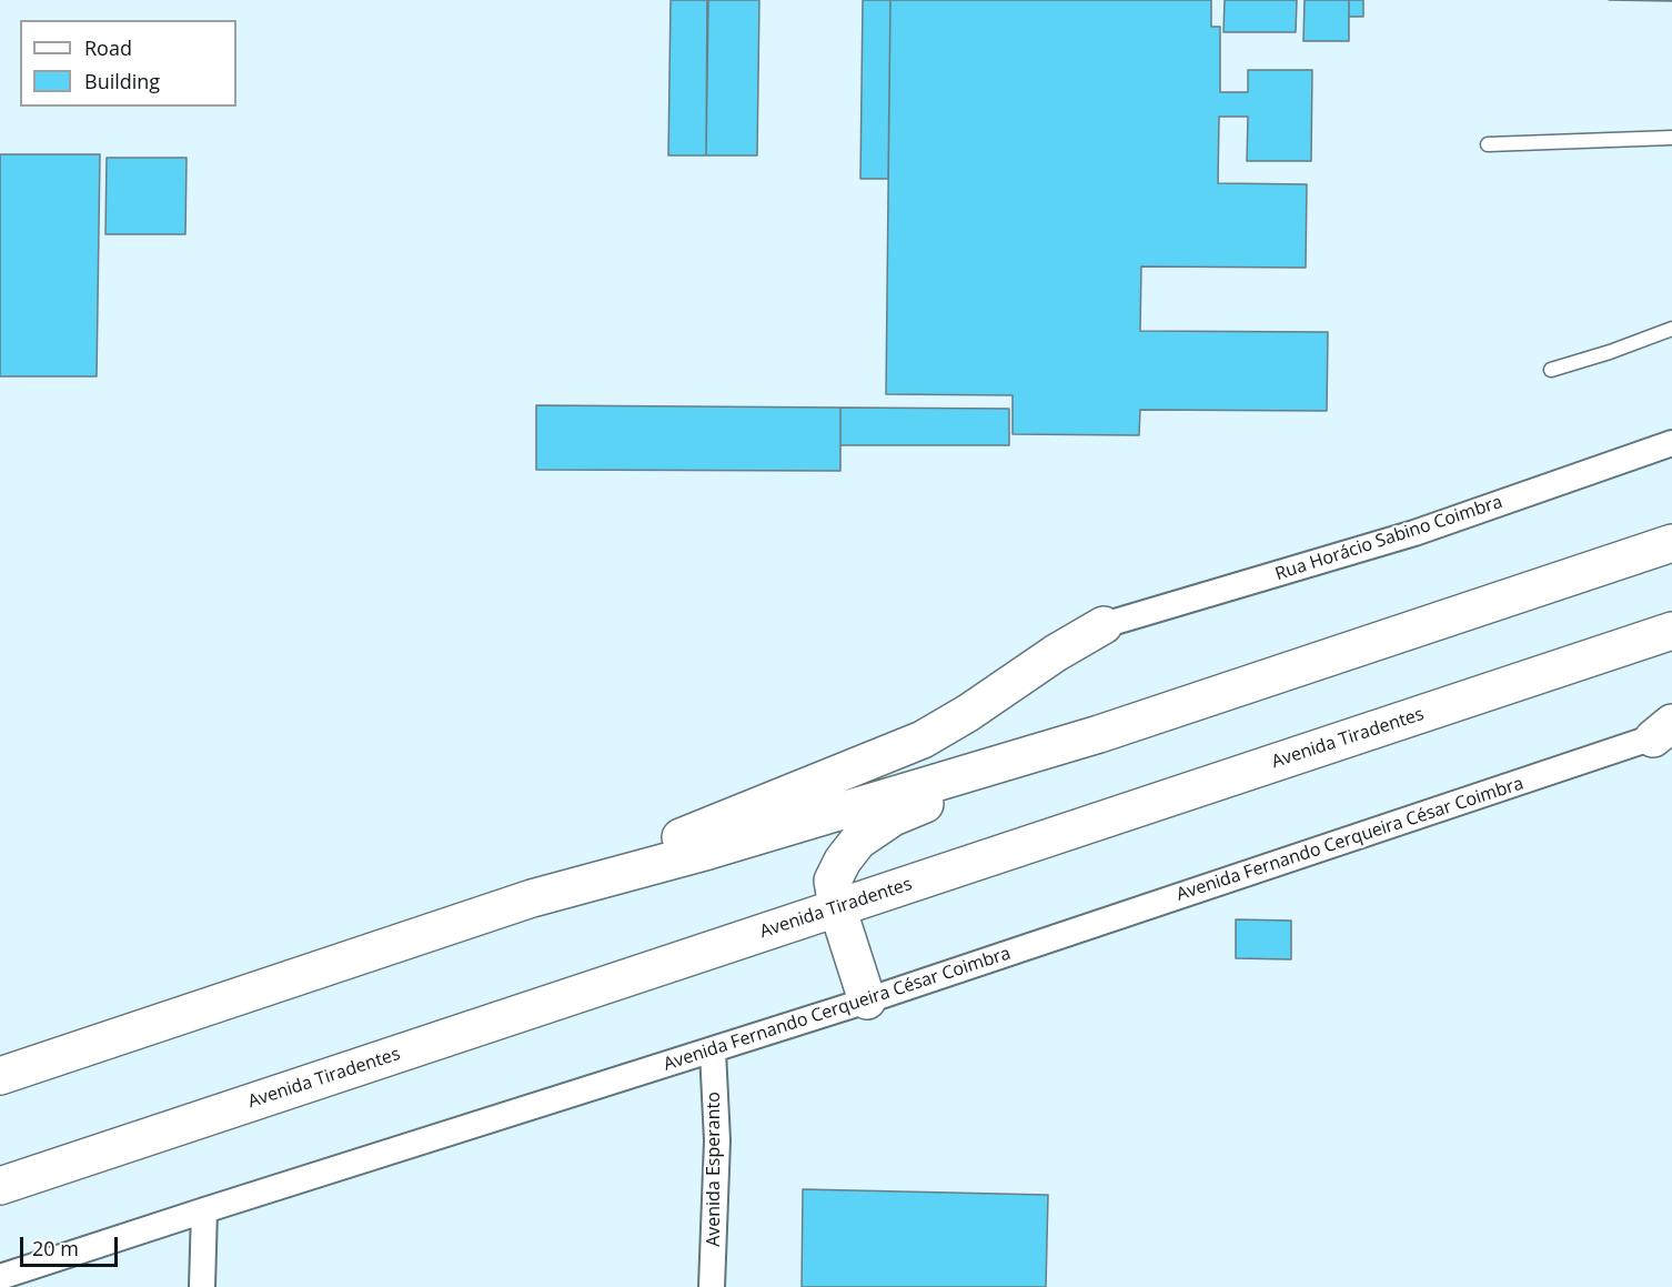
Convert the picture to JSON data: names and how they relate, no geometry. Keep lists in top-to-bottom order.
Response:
{
  "streets": {
    "highway": ["Avenida Tiradentes"],
    "street": ["Rua Horácio Sabino Coimbra", "Avenida Fernando Cerqueira César Coimbra", "Avenida Esperanto"]
  },
  "crossings": [
    ["Avenida Fernando Cerqueira César Coimbra", "Avenida Esperanto"]
  ],
  "legend": ["Road", "Building"],
  "scale_bar": "20 m"
}
